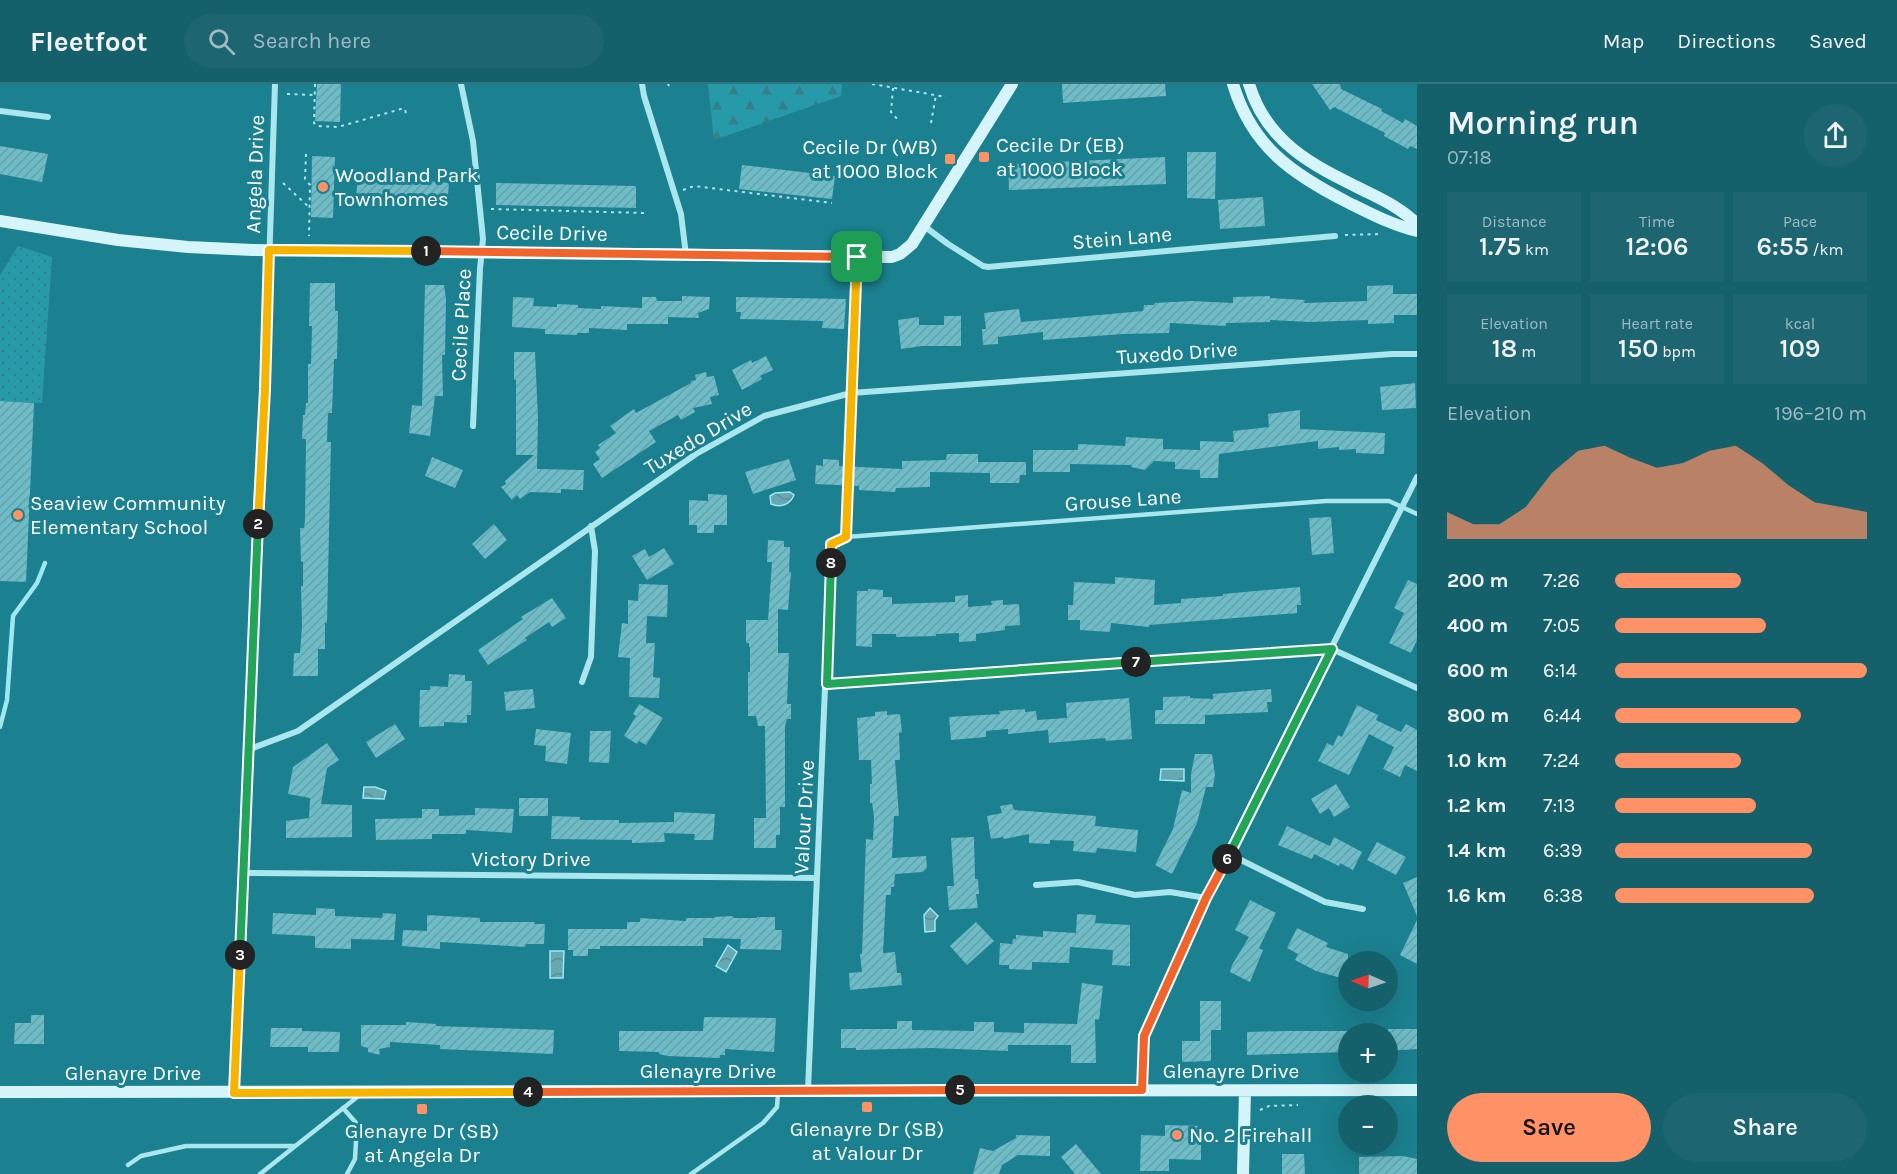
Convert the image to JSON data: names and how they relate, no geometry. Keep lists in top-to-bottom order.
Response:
{
  "streets": {
    "street": [
      "Angela Drive",
      "Cecile Drive",
      "Stein Lane",
      "Cecile Place",
      "Tuxedo Drive",
      "Valour Drive",
      "Victory Drive",
      "Glenayre Drive"
    ],
    "lane": ["Grouse Lane"]
  },
  "crossings": [
    ["Angela Drive", "Cecile Drive"],
    ["Angela Drive", "Tuxedo Drive"],
    ["Angela Drive", "Victory Drive"],
    ["Angela Drive", "Glenayre Drive"],
    ["Cecile Drive", "Stein Lane"],
    ["Cecile Drive", "Cecile Place"],
    ["Grouse Lane", "Valour Drive"],
    ["Valour Drive", "Victory Drive"],
    ["Valour Drive", "Glenayre Drive"]
  ],
  "places": {
    "transit": [
      "Cecile Dr (EB) at 1000 Block",
      "Cecile Dr (WB) at 1000 Block",
      "Glenayre Dr (SB) at Valour Dr",
      "Glenayre Dr (SB) at Angela Dr"
    ],
    "other": ["Woodland Park Townhomes", "Seaview Community Elementary School", "No. 2 Firehall"]
  },
  "north": "left",
  "page": {
    "header": "Fleetfoot",
    "search": "Search here",
    "nav": ["Map", "Directions", "Saved"],
    "heading": ["Morning run", "07:18"],
    "stats": [
      ["Distance", "1.75 km"],
      ["Time", "12:06"],
      ["Pace", "6:55 /km"],
      ["Elevation", "18 m"],
      ["Heart rate", "150 bpm"],
      ["kcal", "109"]
    ],
    "pins": [
      "1",
      "2",
      "8",
      "7",
      "6",
      "3",
      "5",
      "4"
    ],
    "chart": ["Elevation", "196–210 m"],
    "list": [
      {
        "name": "200 m",
        "note": "7:26"
      },
      {
        "name": "400 m",
        "note": "7:05"
      },
      {
        "name": "600 m",
        "note": "6:14"
      },
      {
        "name": "800 m",
        "note": "6:44"
      },
      {
        "name": "1.0 km",
        "note": "7:24"
      },
      {
        "name": "1.2 km",
        "note": "7:13"
      },
      {
        "name": "1.4 km",
        "note": "6:39"
      },
      {
        "name": "1.6 km",
        "note": "6:38"
      }
    ],
    "map_buttons": ["+", "−"],
    "buttons": ["Save", "Share"]
  }
}
